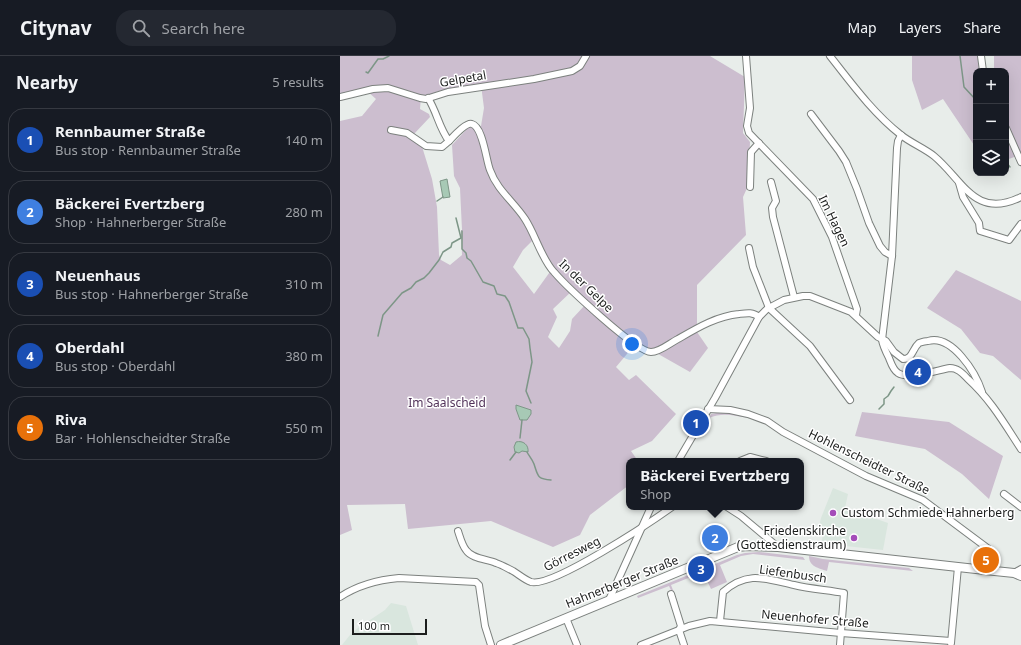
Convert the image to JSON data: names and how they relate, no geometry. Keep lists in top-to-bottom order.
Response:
{
  "streets": {
    "main road": ["Hahnerberger Straße"],
    "street": [
      "Gelpetal",
      "Im Hagen",
      "In der Gelpe",
      "Hohlenscheidter Straße",
      "Görresweg",
      "Liefenbusch",
      "Neuenhofer Straße"
    ]
  },
  "crossings": [
    ["Hohlenscheidter Straße", "Hahnerberger Straße"],
    ["Liefenbusch", "Neuenhofer Straße"]
  ],
  "parks": ["Im Saalscheid"],
  "places": ["Custom Schmiede Hahnerberg", "Friedenskirche (Gottesdienstraum)"],
  "scale_bar": "100 m",
  "page": {
    "header": "Citynav",
    "search": "Search here",
    "nav": ["Map", "Layers", "Share"],
    "heading": ["Nearby", "5 results"],
    "map_buttons": ["+", "−"],
    "list": [
      {
        "mark": "1",
        "name": "Rennbaumer Straße",
        "note": "Bus stop · Rennbaumer Straße",
        "value": "140 m"
      },
      {
        "mark": "2",
        "name": "Bäckerei Evertzberg",
        "note": "Shop · Hahnerberger Straße",
        "value": "280 m"
      },
      {
        "mark": "3",
        "name": "Neuenhaus",
        "note": "Bus stop · Hahnerberger Straße",
        "value": "310 m"
      },
      {
        "mark": "4",
        "name": "Oberdahl",
        "note": "Bus stop · Oberdahl",
        "value": "380 m"
      },
      {
        "mark": "5",
        "name": "Riva",
        "note": "Bar · Hohlenscheidter Straße",
        "value": "550 m"
      }
    ],
    "pins": [
      "4",
      "1",
      "2",
      "5",
      "3"
    ],
    "popup": ["Bäckerei Evertzberg", "Shop"],
    "scale": "100 m"
  }
}
